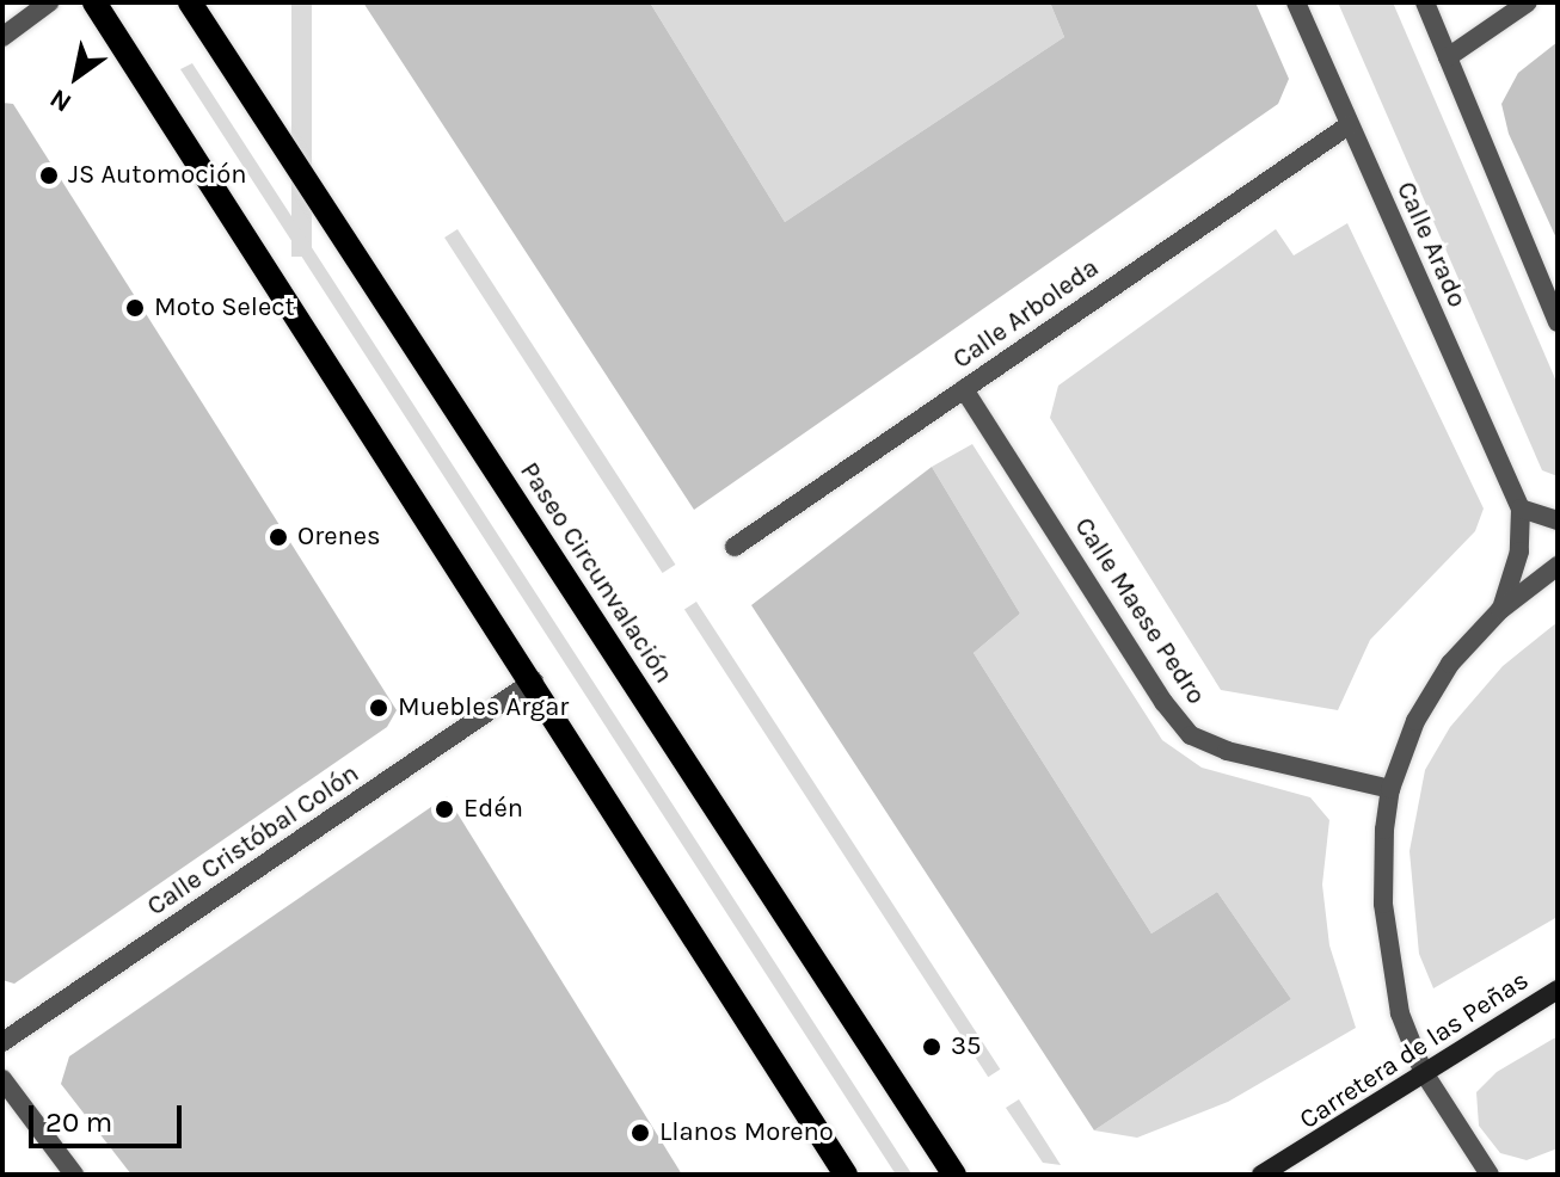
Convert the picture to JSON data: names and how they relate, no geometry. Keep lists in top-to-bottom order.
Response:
{
  "streets": {
    "main road": ["Paseo Circunvalación", "Carretera de las Peñas"],
    "street": [
      "Calle Arado",
      "Calle Arboleda",
      "Calle Maese Pedro",
      "Calle Cristóbal Colón"
    ]
  },
  "crossings": [
    ["Calle Arado", "Calle Arboleda"],
    ["Calle Arboleda", "Calle Maese Pedro"]
  ],
  "places": [
    "JS Automoción",
    "Moto Select",
    "Orenes",
    "Muebles Argar",
    "Edén",
    "35",
    "Llanos Moreno"
  ],
  "scale_bar": "20 m",
  "north": "bottom left"
}
